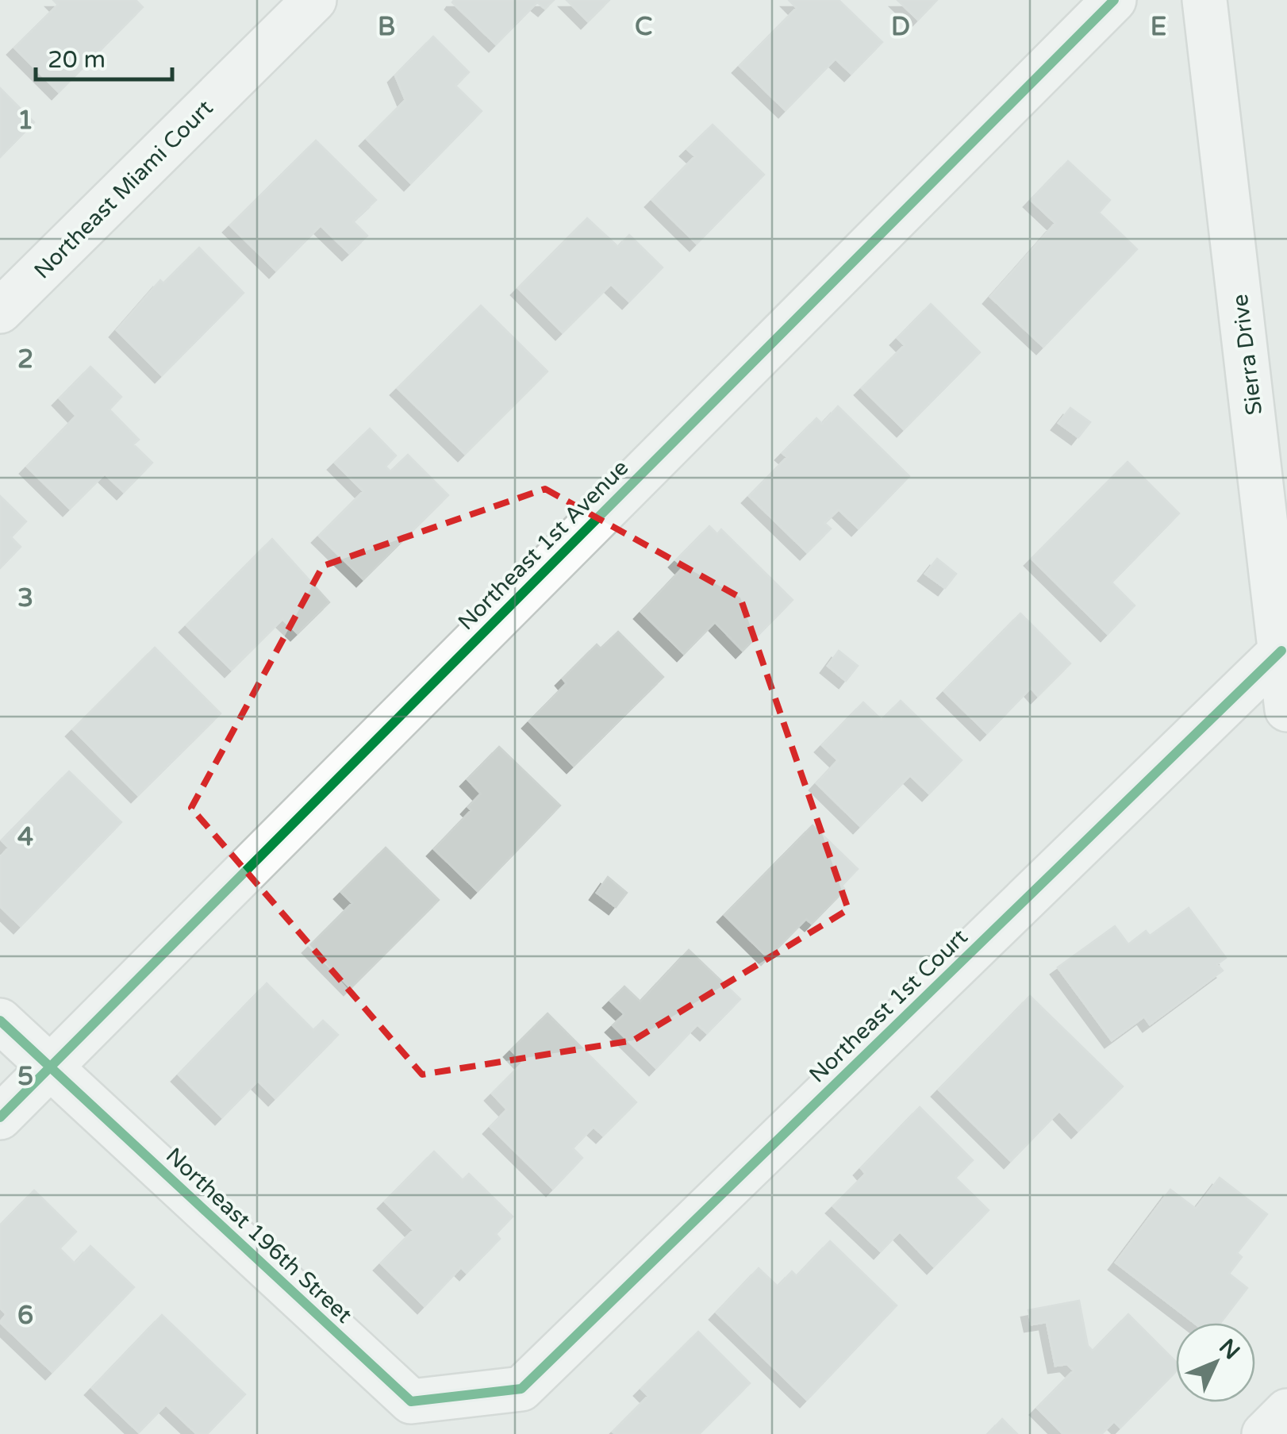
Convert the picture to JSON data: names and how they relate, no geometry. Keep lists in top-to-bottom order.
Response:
{
  "streets": {
    "street": [
      "Northeast Miami Court",
      "Sierra Drive",
      "Northeast 1st Avenue",
      "Northeast 1st Court",
      "Northeast 196th Street"
    ]
  },
  "crossings": [
    ["Sierra Drive", "Northeast 1st Court"],
    ["Northeast 1st Avenue", "Northeast 196th Street"],
    ["Northeast 1st Court", "Northeast 196th Street"]
  ],
  "scale_bar": "20 m",
  "north": "top right",
  "grid": {
    "columns": [
      "B",
      "C",
      "D",
      "E"
    ],
    "rows": [
      "1",
      "2",
      "3",
      "4",
      "5",
      "6"
    ]
  }
}
